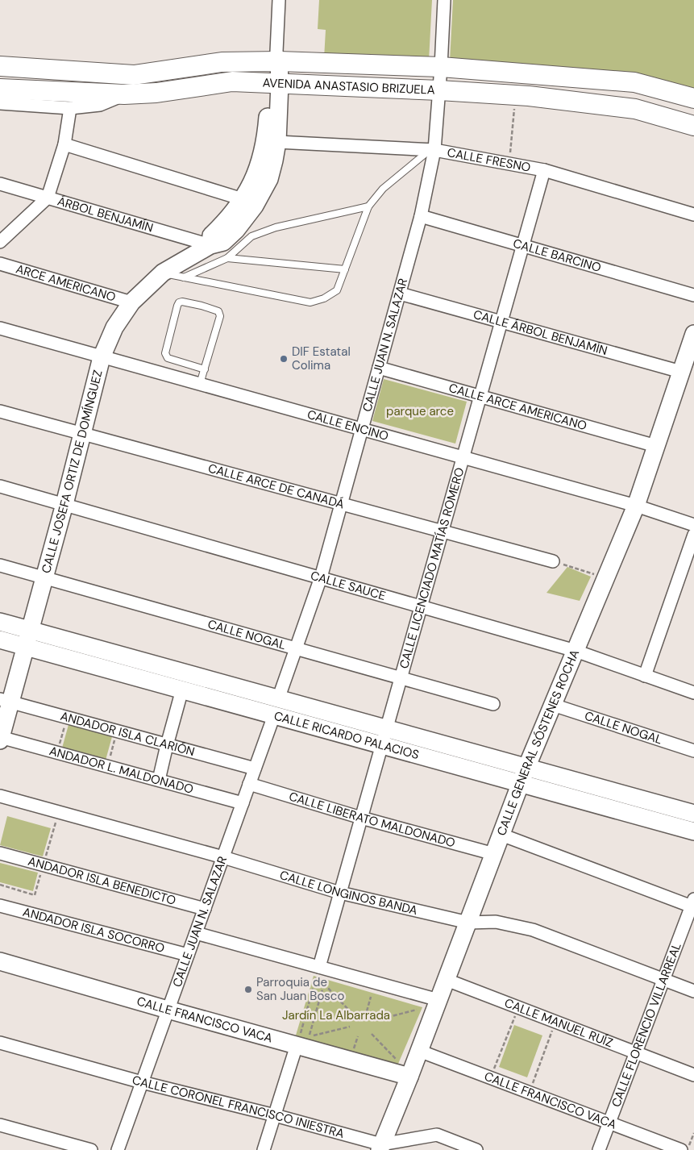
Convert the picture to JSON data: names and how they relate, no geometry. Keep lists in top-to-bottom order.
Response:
{
  "streets": {
    "main road": ["AVENIDA ANASTASIO BRIZUELA"],
    "street": [
      "CALLE FRESNO",
      "ÁRBOL BENJAMÍN",
      "CALLE BARCINO",
      "ARCE AMERICANO",
      "CALLE ÁRBOL BENJAMÍN",
      "CALLE JUAN N. SALAZAR",
      "CALLE ARCE AMERICANO",
      "CALLE ENCINO",
      "CALLE JOSEFA ORTIZ DE DOMÍNGUEZ",
      "CALLE ARCE DE CANADÁ",
      "CALLE LICENCIADO MATÍAS ROMERO",
      "CALLE SAUCE",
      "CALLE NOGAL",
      "ANDADOR ISLA CLARIÓN",
      "CALLE RICARDO PALACIOS",
      "CALLE GENERAL SÓSTENES ROCHA",
      "ANDADOR L. MALDONADO",
      "CALLE LIBERATO MALDONADO",
      "ANDADOR ISLA BENEDICTO",
      "CALLE LONGINOS BANDA",
      "ANDADOR ISLA SOCORRO",
      "CALLE FRANCISCO VACA",
      "CALLE MANUEL RUÍZ",
      "CALLE FLORENCIO VILLARREAL",
      "CALLE CORONEL FRANCISCO INIESTRA"
    ]
  },
  "crossings": [
    ["AVENIDA ANASTASIO BRIZUELA", "CALLE JUAN N. SALAZAR"],
    ["AVENIDA ANASTASIO BRIZUELA", "CALLE JOSEFA ORTIZ DE DOMÍNGUEZ"],
    ["CALLE FRESNO", "CALLE JUAN N. SALAZAR"],
    ["CALLE FRESNO", "CALLE JOSEFA ORTIZ DE DOMÍNGUEZ"],
    ["CALLE FRESNO", "CALLE LICENCIADO MATÍAS ROMERO"],
    ["ÁRBOL BENJAMÍN", "CALLE JOSEFA ORTIZ DE DOMÍNGUEZ"],
    ["CALLE BARCINO", "CALLE JUAN N. SALAZAR"],
    ["CALLE BARCINO", "CALLE LICENCIADO MATÍAS ROMERO"],
    ["ARCE AMERICANO", "CALLE JOSEFA ORTIZ DE DOMÍNGUEZ"],
    ["CALLE ÁRBOL BENJAMÍN", "CALLE JUAN N. SALAZAR"],
    ["CALLE ÁRBOL BENJAMÍN", "CALLE LICENCIADO MATÍAS ROMERO"],
    ["CALLE ÁRBOL BENJAMÍN", "CALLE GENERAL SÓSTENES ROCHA"],
    ["CALLE JUAN N. SALAZAR", "CALLE ARCE AMERICANO"],
    ["CALLE JUAN N. SALAZAR", "CALLE ENCINO"],
    ["CALLE JUAN N. SALAZAR", "CALLE ARCE DE CANADÁ"],
    ["CALLE JUAN N. SALAZAR", "CALLE SAUCE"],
    ["CALLE JUAN N. SALAZAR", "CALLE NOGAL"],
    ["CALLE JUAN N. SALAZAR", "ANDADOR ISLA CLARIÓN"],
    ["CALLE JUAN N. SALAZAR", "CALLE RICARDO PALACIOS"],
    ["CALLE JUAN N. SALAZAR", "ANDADOR L. MALDONADO"],
    ["CALLE JUAN N. SALAZAR", "CALLE LIBERATO MALDONADO"],
    ["CALLE JUAN N. SALAZAR", "ANDADOR ISLA BENEDICTO"],
    ["CALLE JUAN N. SALAZAR", "CALLE LONGINOS BANDA"],
    ["CALLE JUAN N. SALAZAR", "ANDADOR ISLA SOCORRO"],
    ["CALLE JUAN N. SALAZAR", "CALLE FRANCISCO VACA"],
    ["CALLE JUAN N. SALAZAR", "CALLE CORONEL FRANCISCO INIESTRA"],
    ["CALLE ARCE AMERICANO", "CALLE LICENCIADO MATÍAS ROMERO"],
    ["CALLE ARCE AMERICANO", "CALLE GENERAL SÓSTENES ROCHA"],
    ["CALLE ENCINO", "CALLE JOSEFA ORTIZ DE DOMÍNGUEZ"],
    ["CALLE ENCINO", "CALLE LICENCIADO MATÍAS ROMERO"],
    ["CALLE ENCINO", "CALLE GENERAL SÓSTENES ROCHA"],
    ["CALLE JOSEFA ORTIZ DE DOMÍNGUEZ", "CALLE ARCE DE CANADÁ"],
    ["CALLE JOSEFA ORTIZ DE DOMÍNGUEZ", "CALLE SAUCE"],
    ["CALLE JOSEFA ORTIZ DE DOMÍNGUEZ", "CALLE NOGAL"],
    ["CALLE JOSEFA ORTIZ DE DOMÍNGUEZ", "ANDADOR ISLA CLARIÓN"],
    ["CALLE JOSEFA ORTIZ DE DOMÍNGUEZ", "CALLE RICARDO PALACIOS"],
    ["CALLE JOSEFA ORTIZ DE DOMÍNGUEZ", "ANDADOR L. MALDONADO"],
    ["CALLE ARCE DE CANADÁ", "CALLE LICENCIADO MATÍAS ROMERO"],
    ["CALLE LICENCIADO MATÍAS ROMERO", "CALLE SAUCE"],
    ["CALLE LICENCIADO MATÍAS ROMERO", "CALLE NOGAL"],
    ["CALLE LICENCIADO MATÍAS ROMERO", "CALLE RICARDO PALACIOS"],
    ["CALLE LICENCIADO MATÍAS ROMERO", "CALLE LIBERATO MALDONADO"],
    ["CALLE LICENCIADO MATÍAS ROMERO", "CALLE LONGINOS BANDA"],
    ["CALLE SAUCE", "CALLE GENERAL SÓSTENES ROCHA"],
    ["CALLE NOGAL", "CALLE GENERAL SÓSTENES ROCHA"],
    ["CALLE RICARDO PALACIOS", "CALLE GENERAL SÓSTENES ROCHA"],
    ["CALLE GENERAL SÓSTENES ROCHA", "CALLE LIBERATO MALDONADO"],
    ["CALLE GENERAL SÓSTENES ROCHA", "CALLE LONGINOS BANDA"],
    ["CALLE GENERAL SÓSTENES ROCHA", "CALLE FRANCISCO VACA"],
    ["CALLE GENERAL SÓSTENES ROCHA", "CALLE MANUEL RUÍZ"],
    ["CALLE GENERAL SÓSTENES ROCHA", "CALLE CORONEL FRANCISCO INIESTRA"],
    ["CALLE LONGINOS BANDA", "CALLE FLORENCIO VILLARREAL"],
    ["CALLE FRANCISCO VACA", "CALLE FLORENCIO VILLARREAL"],
    ["CALLE MANUEL RUÍZ", "CALLE FLORENCIO VILLARREAL"]
  ],
  "parks": ["parque arce", "Jardín La Albarrada"],
  "places": ["DIF Estatal Colima", "Parroquia de San Juan Bosco"]
}
